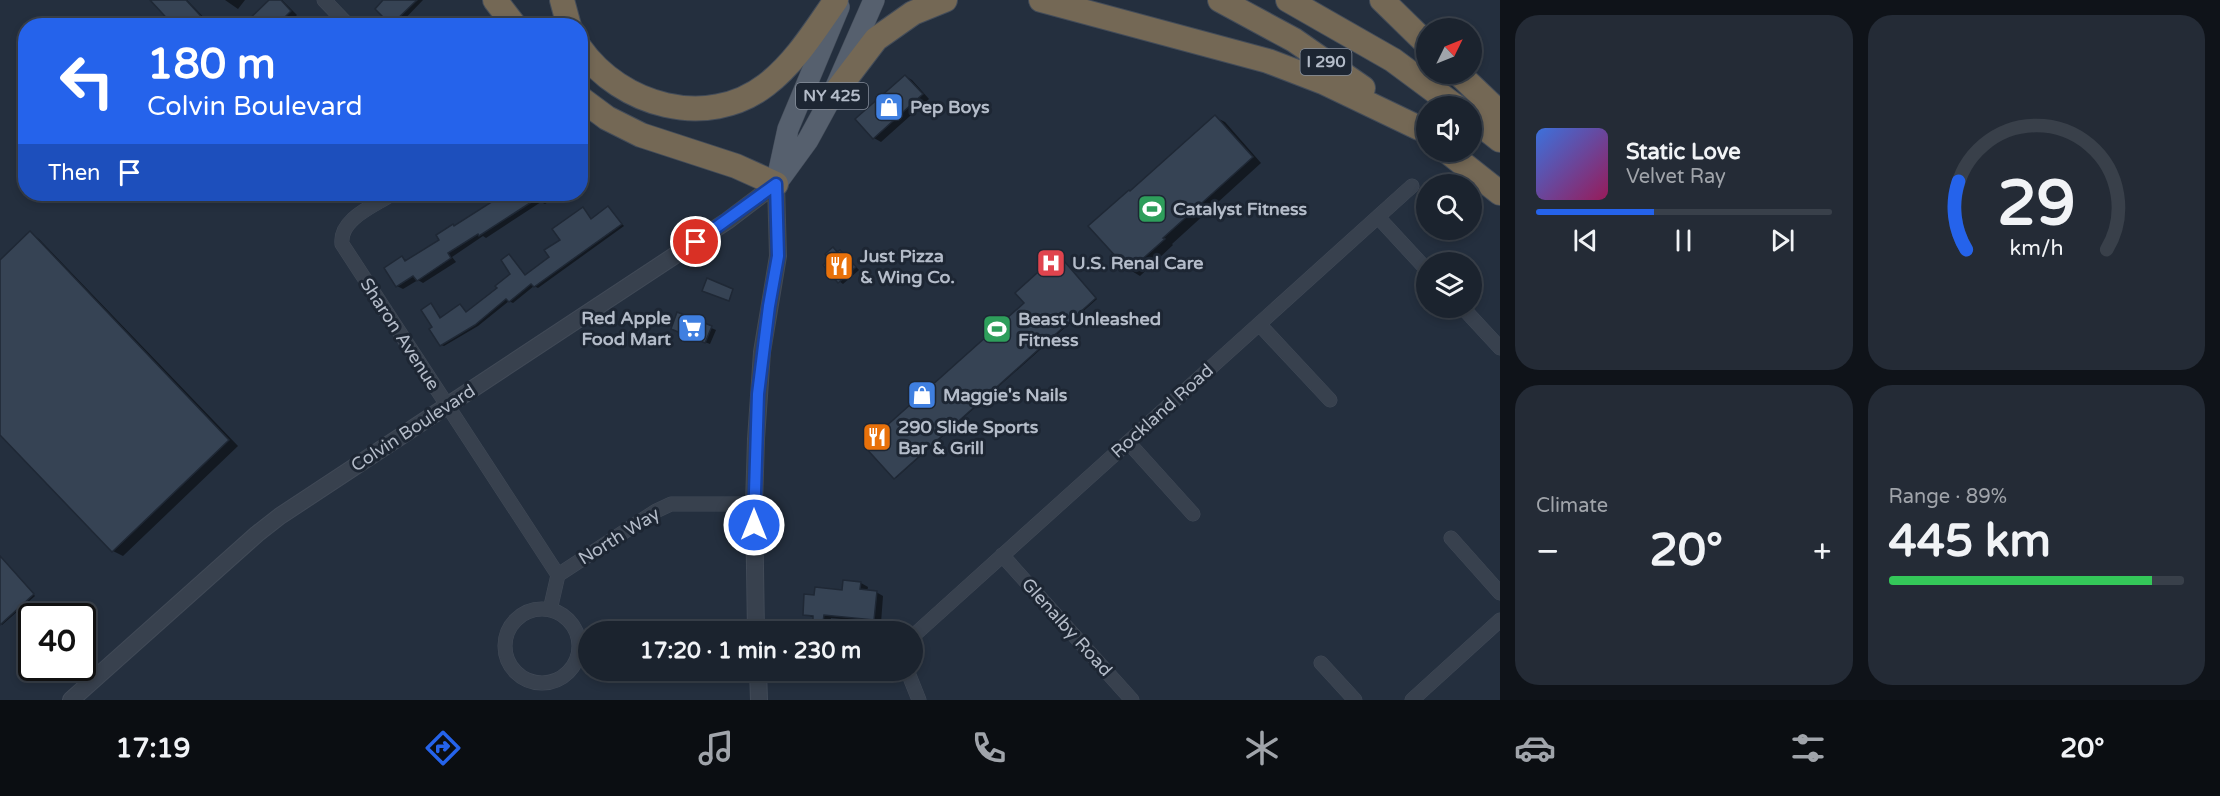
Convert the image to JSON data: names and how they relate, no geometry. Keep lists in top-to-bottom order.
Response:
{
  "streets": {
    "highway": ["I 290"],
    "main road": ["NY 425"],
    "street": [
      "Sharon Avenue",
      "Rockland Road",
      "Colvin Boulevard",
      "North Way",
      "Glenalby Road"
    ]
  },
  "crossings": [
    ["NY 425", "Colvin Boulevard"],
    ["Sharon Avenue", "Colvin Boulevard"],
    ["Sharon Avenue", "North Way"],
    ["Rockland Road", "Glenalby Road"]
  ],
  "places": {
    "shop": ["Pep Boys", "Maggie's Nails"],
    "sports": ["Catalyst Fitness", "Beast Unleashed Fitness"],
    "hospital": ["U.S. Renal Care"],
    "restaurant": ["Just Pizza & Wing Co.", "290 Slide Sports Bar & Grill"],
    "supermarket": ["Red Apple Food Mart"]
  },
  "north": "top right",
  "page": {
    "turn": ["180 m", "Colvin Boulevard"],
    "song": ["Static Love", "Velvet Ray"],
    "then": "Then",
    "tile": [
      "Climate",
      ["Range · 89%", "445 km"]
    ],
    "heat": ["−", "20°", "+"],
    "limit": "40",
    "trip": "17:20 · 1 min · 230 m",
    "tabs": ["17:19", "20°"],
    "gauge": ["29", "km/h"]
  }
}
